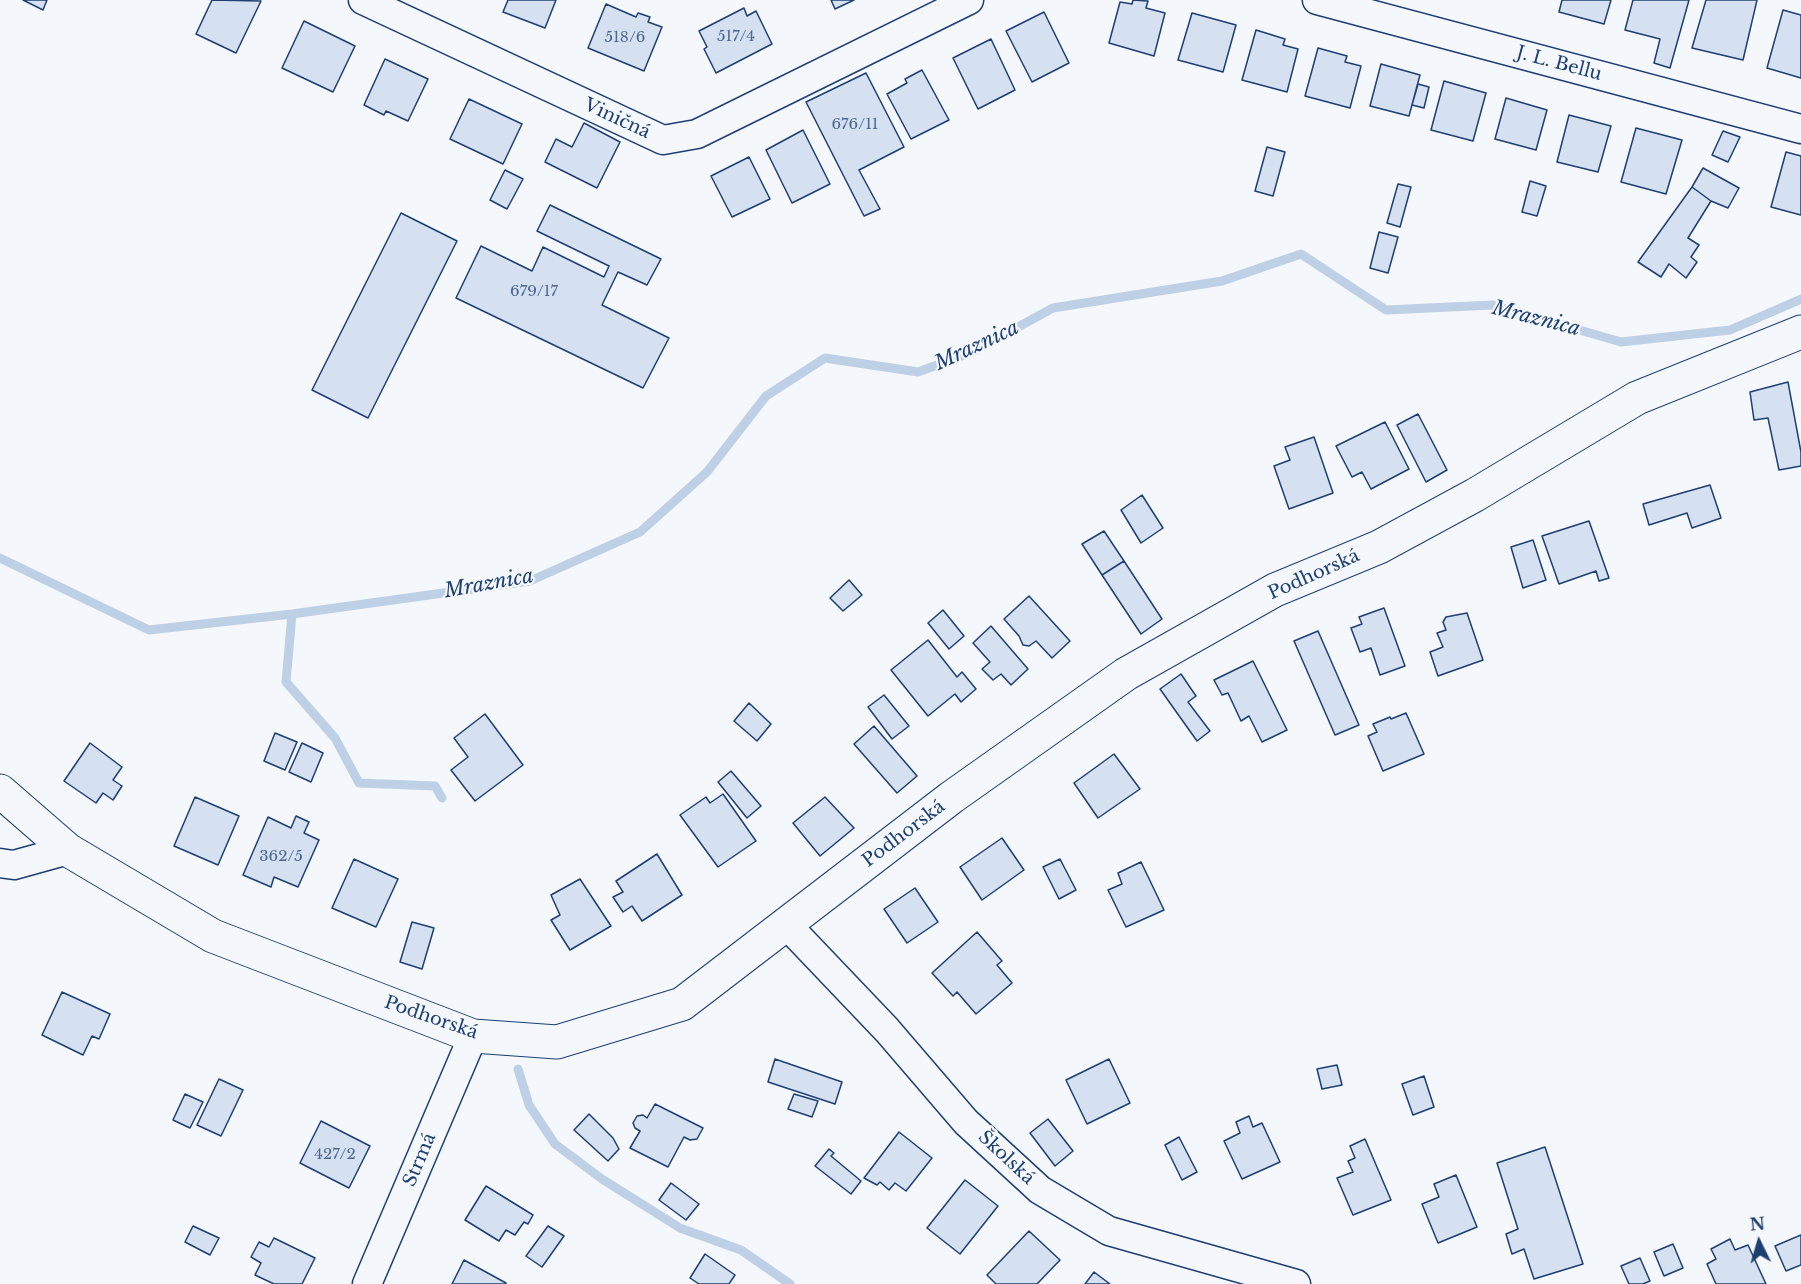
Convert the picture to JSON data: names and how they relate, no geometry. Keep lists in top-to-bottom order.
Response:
{
  "streets": {
    "street": [
      "J. L. Bellu",
      "Viničná",
      "Podhorská",
      "Školská",
      "Strmá"
    ]
  },
  "crossings": [
    ["Podhorská", "Školská"],
    ["Podhorská", "Strmá"]
  ],
  "water": ["Mraznica"],
  "house_numbers": [
    "517/4",
    "518/6",
    "676/11",
    "679/17",
    "362/5",
    "427/2"
  ],
  "north": "top"
}
